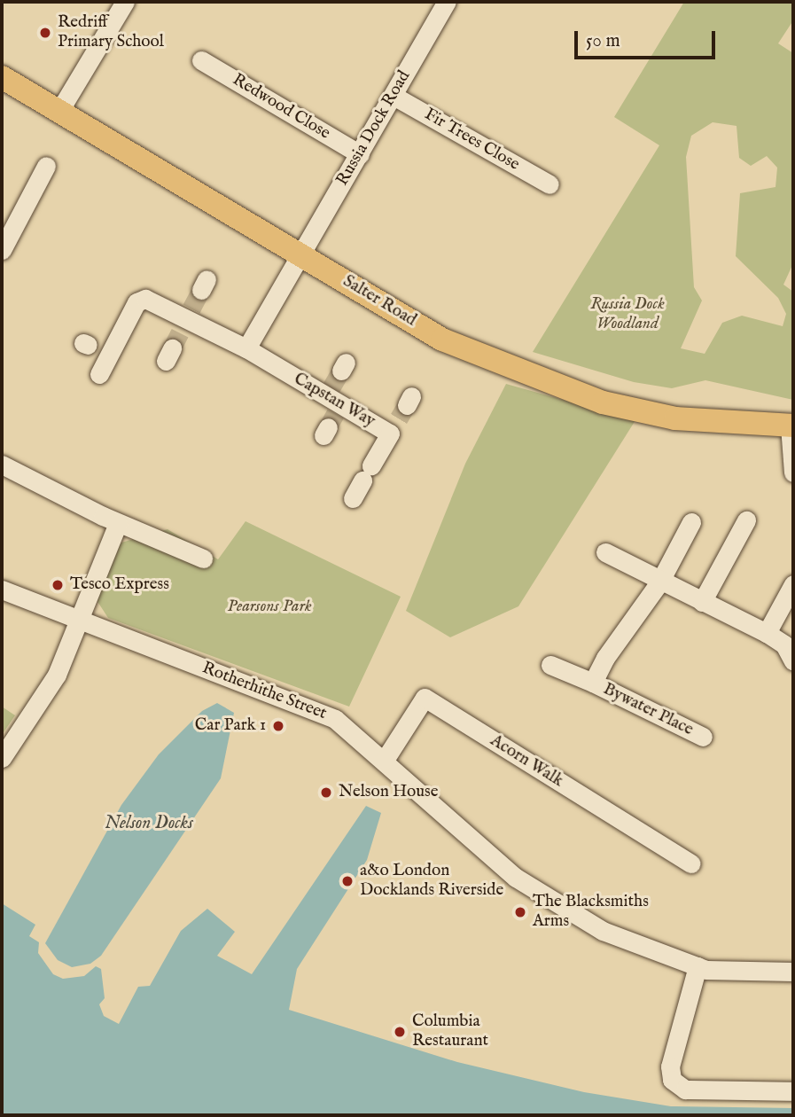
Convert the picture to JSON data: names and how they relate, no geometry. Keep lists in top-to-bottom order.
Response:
{
  "streets": {
    "main road": ["Salter Road"],
    "street": [
      "Redwood Close",
      "Russia Dock Road",
      "Fir Trees Close",
      "Capstan Way",
      "Rotherhithe Street",
      "Bywater Place",
      "Acorn Walk"
    ]
  },
  "crossings": [
    ["Redwood Close", "Russia Dock Road"],
    ["Russia Dock Road", "Fir Trees Close"],
    ["Russia Dock Road", "Salter Road"],
    ["Rotherhithe Street", "Acorn Walk"]
  ],
  "water": ["Nelson Docks"],
  "parks": ["Russia Dock Woodland", "Pearsons Park"],
  "places": [
    "Redriff Primary School",
    "Tesco Express",
    "Car Park 1",
    "Nelson House",
    "a&o London Docklands Riverside",
    "The Blacksmiths Arms",
    "Columbia Restaurant"
  ],
  "scale_bar": "50 m"
}
